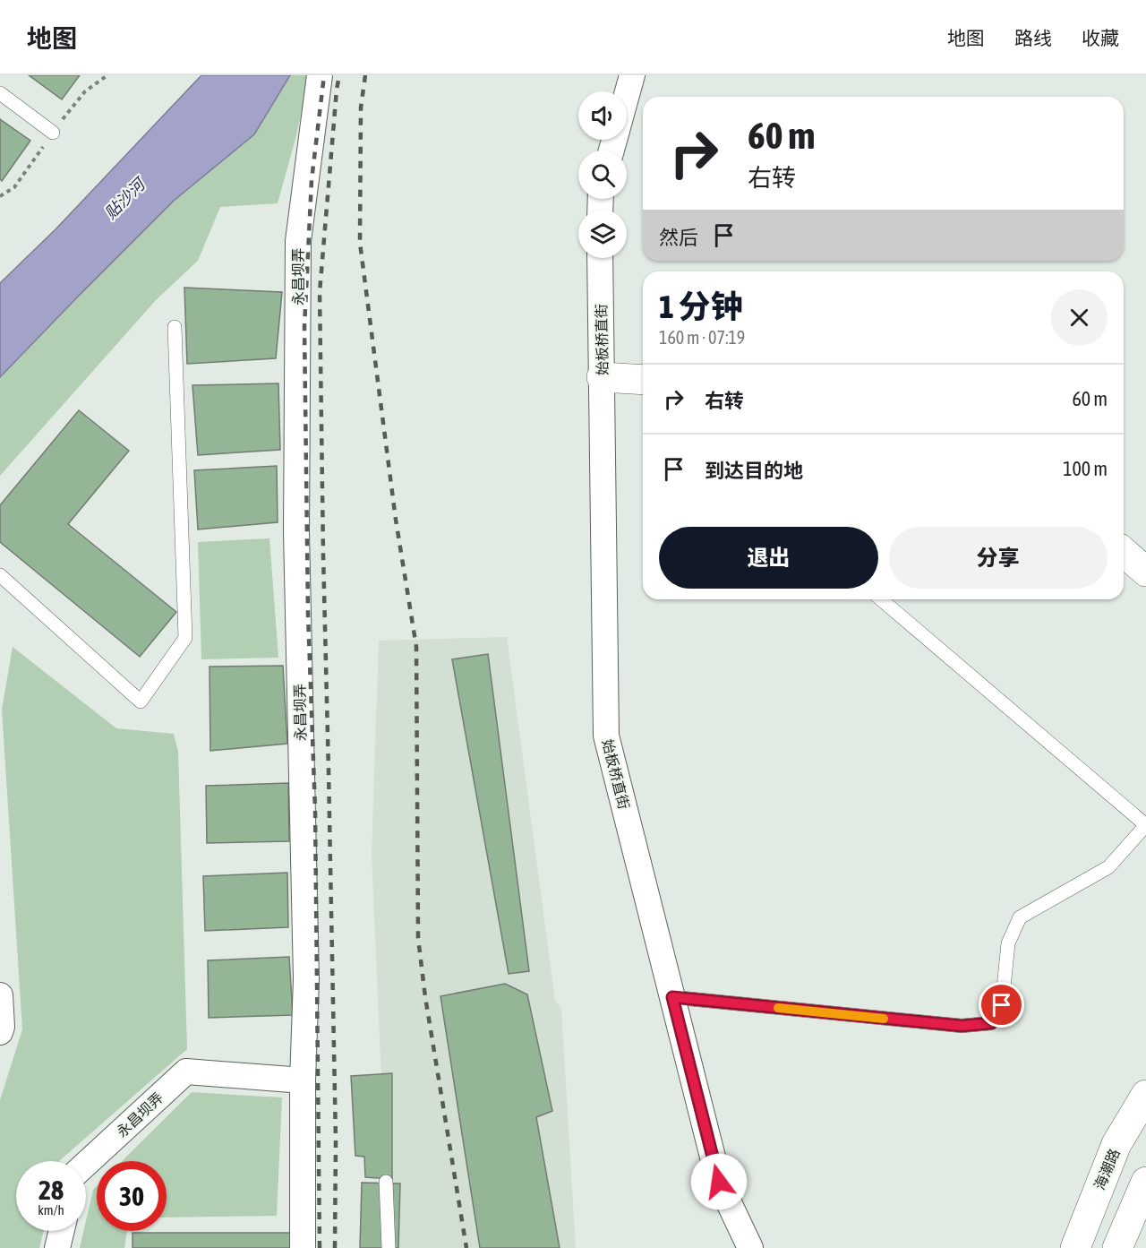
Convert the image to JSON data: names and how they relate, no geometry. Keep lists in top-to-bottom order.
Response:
{
  "streets": {
    "main road": ["海潮路"],
    "street": ["永昌坝弄", "始板桥直街"]
  },
  "water": ["贴沙河"],
  "page": {
    "header": "地图",
    "nav": ["地图", "路线", "收藏"],
    "turn": ["60 m", "右转"],
    "then": "然后",
    "heading": ["1 分钟", "160 m · 07:19"],
    "list": [
      {
        "name": "右转",
        "value": "60 m"
      },
      {
        "name": "到达目的地",
        "value": "100 m"
      }
    ],
    "buttons": ["退出", "分享"],
    "speed": "28 km/h",
    "limit": "30"
  }
}
